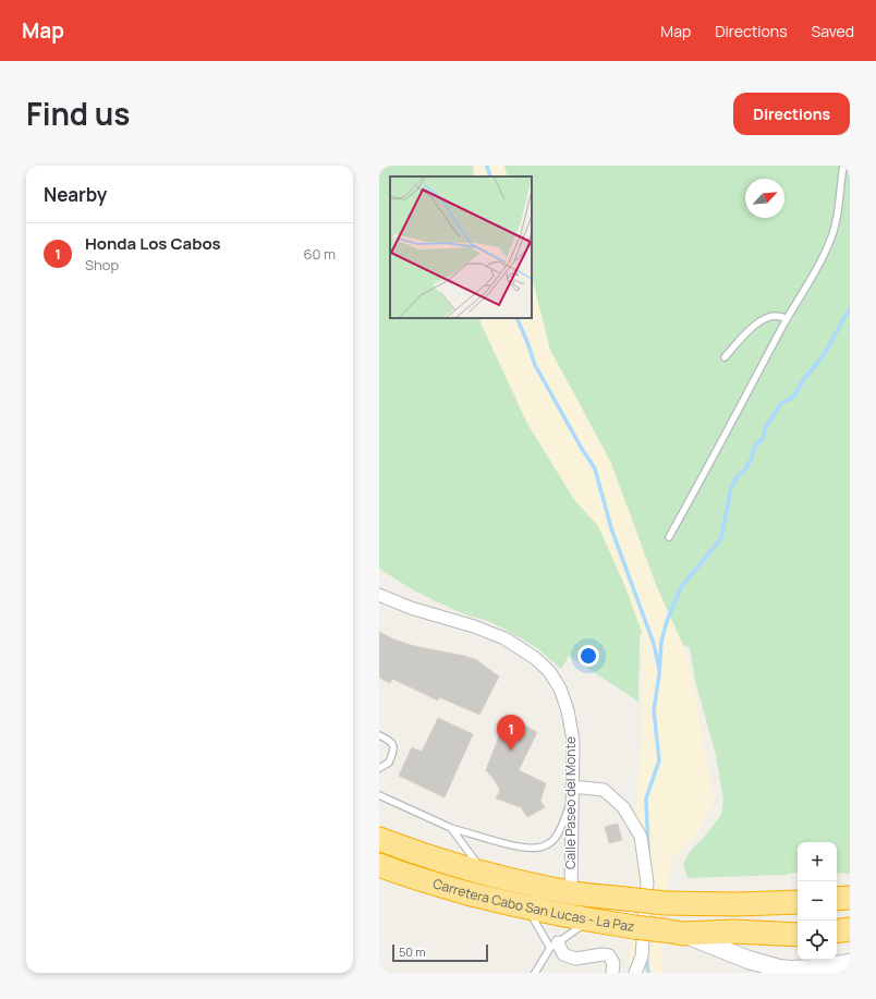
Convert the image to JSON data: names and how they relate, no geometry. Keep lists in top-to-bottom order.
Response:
{
  "streets": {
    "highway": ["Carretera Cabo San Lucas - La Paz"],
    "street": ["Calle Paseo del Monte"]
  },
  "crossings": [
    ["Calle Paseo del Monte", "Carretera Cabo San Lucas - La Paz"]
  ],
  "scale_bar": "50 m",
  "north": "top right",
  "page": {
    "header": "Map",
    "nav": ["Map", "Directions", "Saved"],
    "title": "Find us",
    "buttons": "Directions",
    "heading": "Nearby",
    "list": [
      {
        "mark": "1",
        "name": "Honda Los Cabos",
        "note": "Shop",
        "value": "60 m"
      }
    ],
    "pins": "1",
    "map_buttons": ["+", "−"],
    "scale": "50 m"
  }
}
